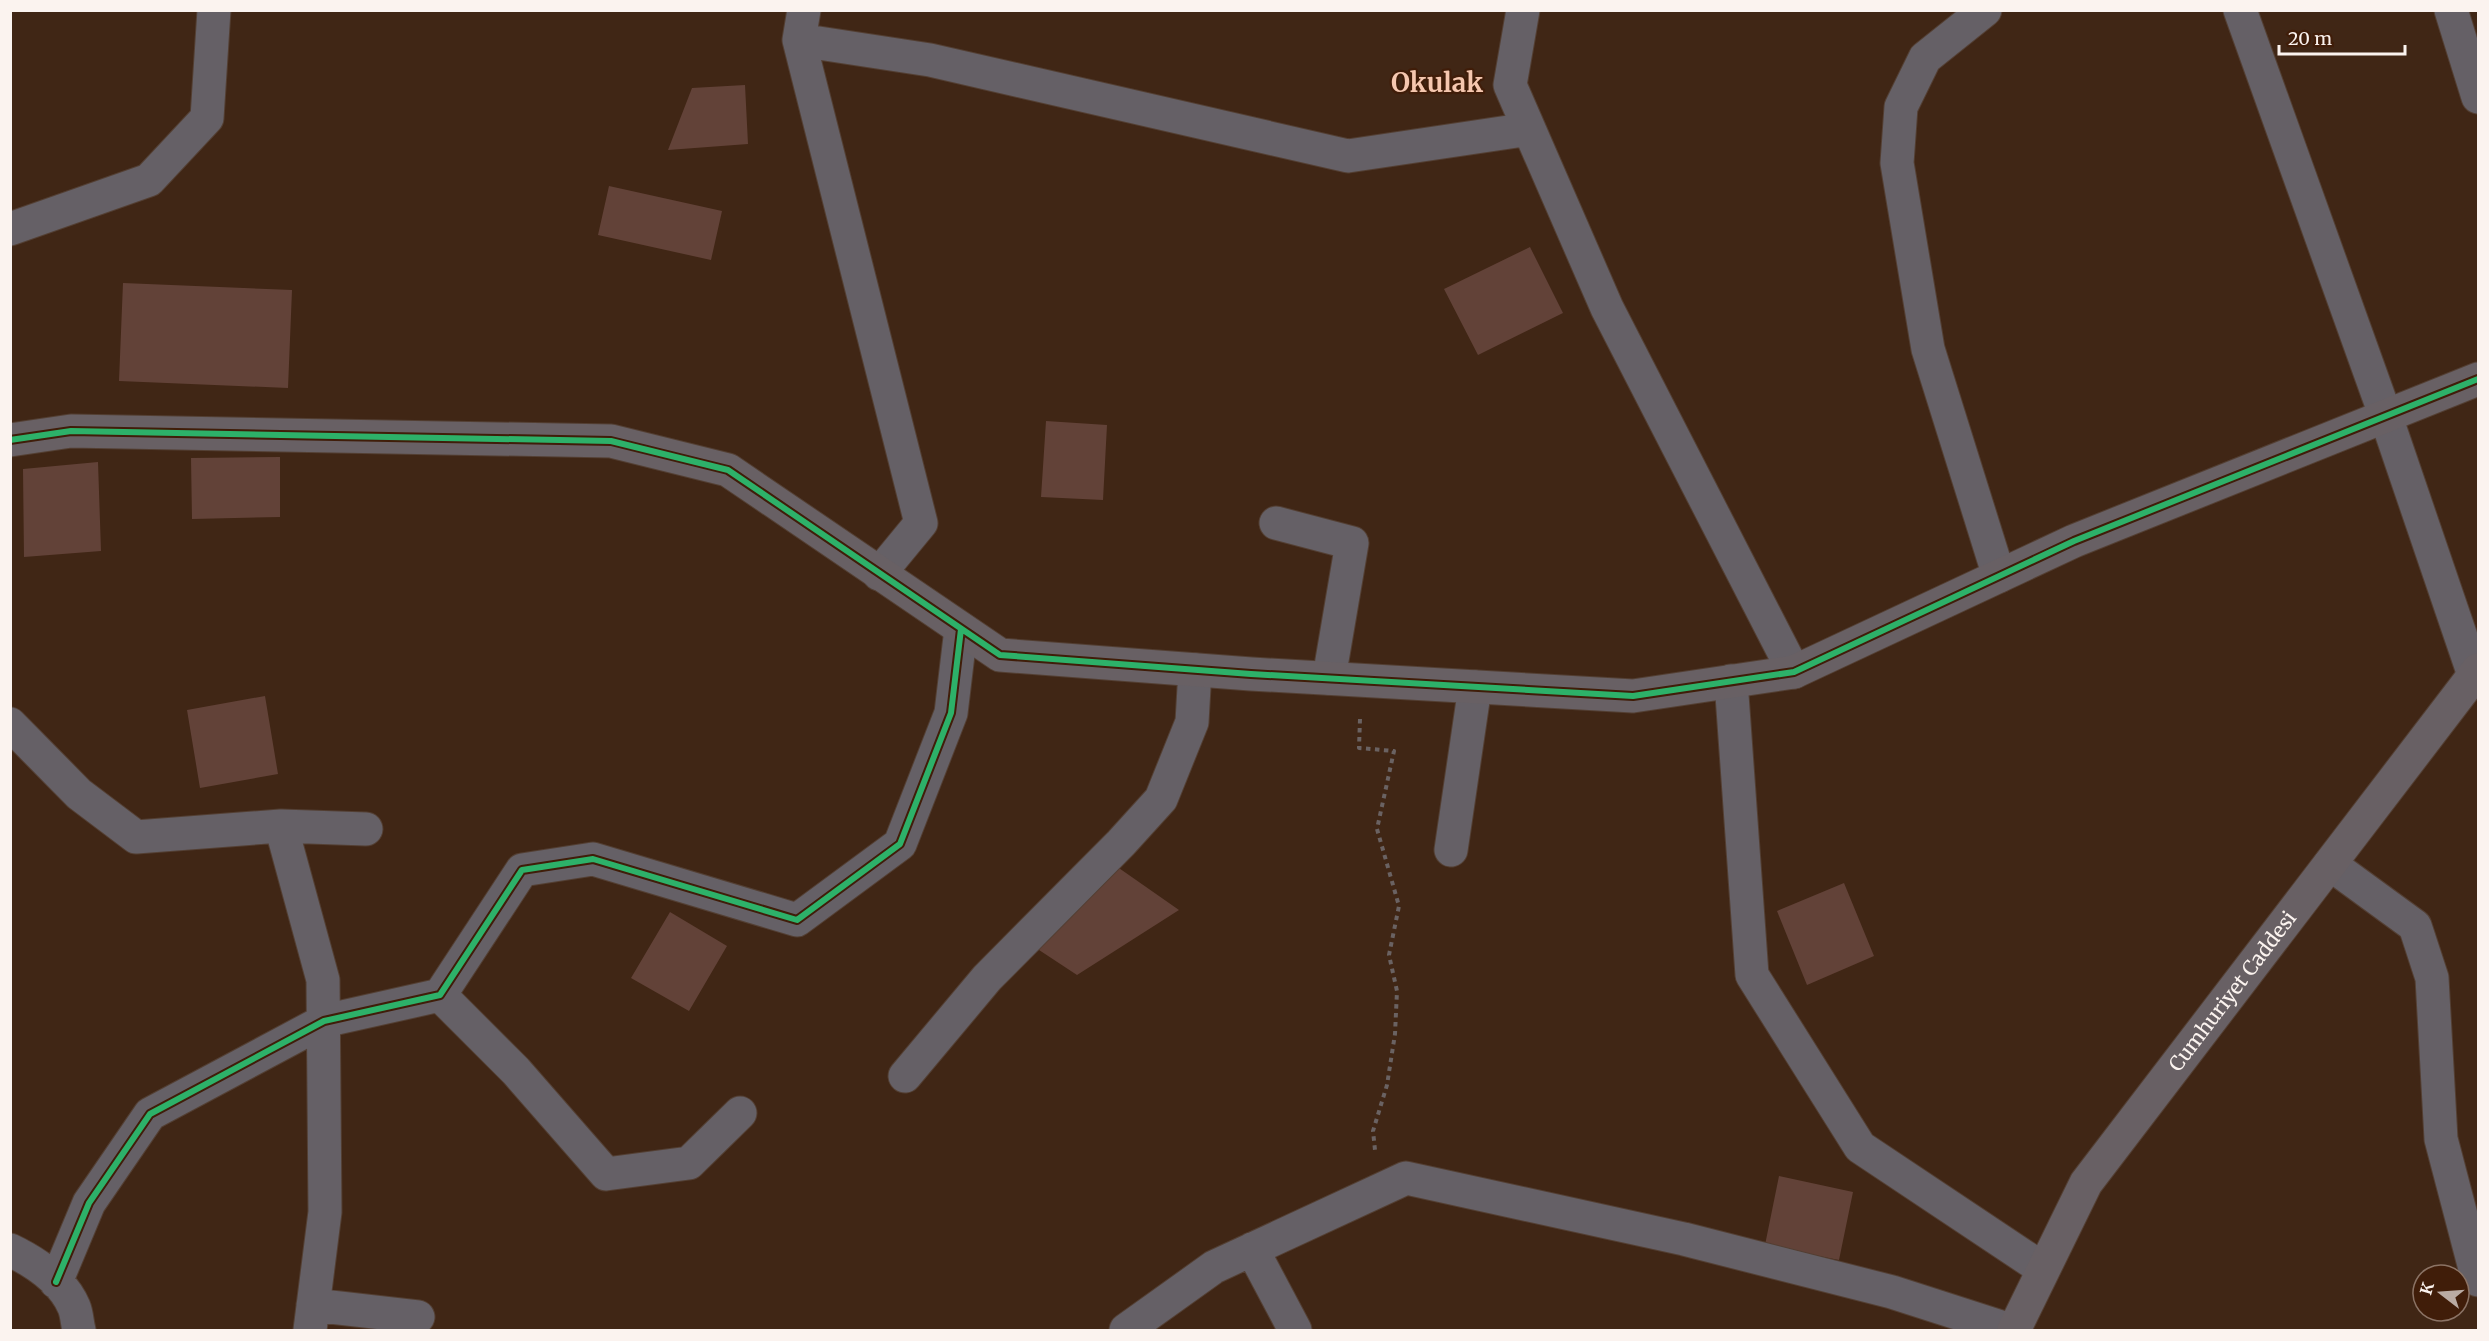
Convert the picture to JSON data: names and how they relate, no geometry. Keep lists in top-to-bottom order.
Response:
{
  "streets": {
    "street": ["Cumhuriyet Caddesi"]
  },
  "districts": ["Okulak"],
  "scale_bar": "20 m",
  "north": "left"
}
